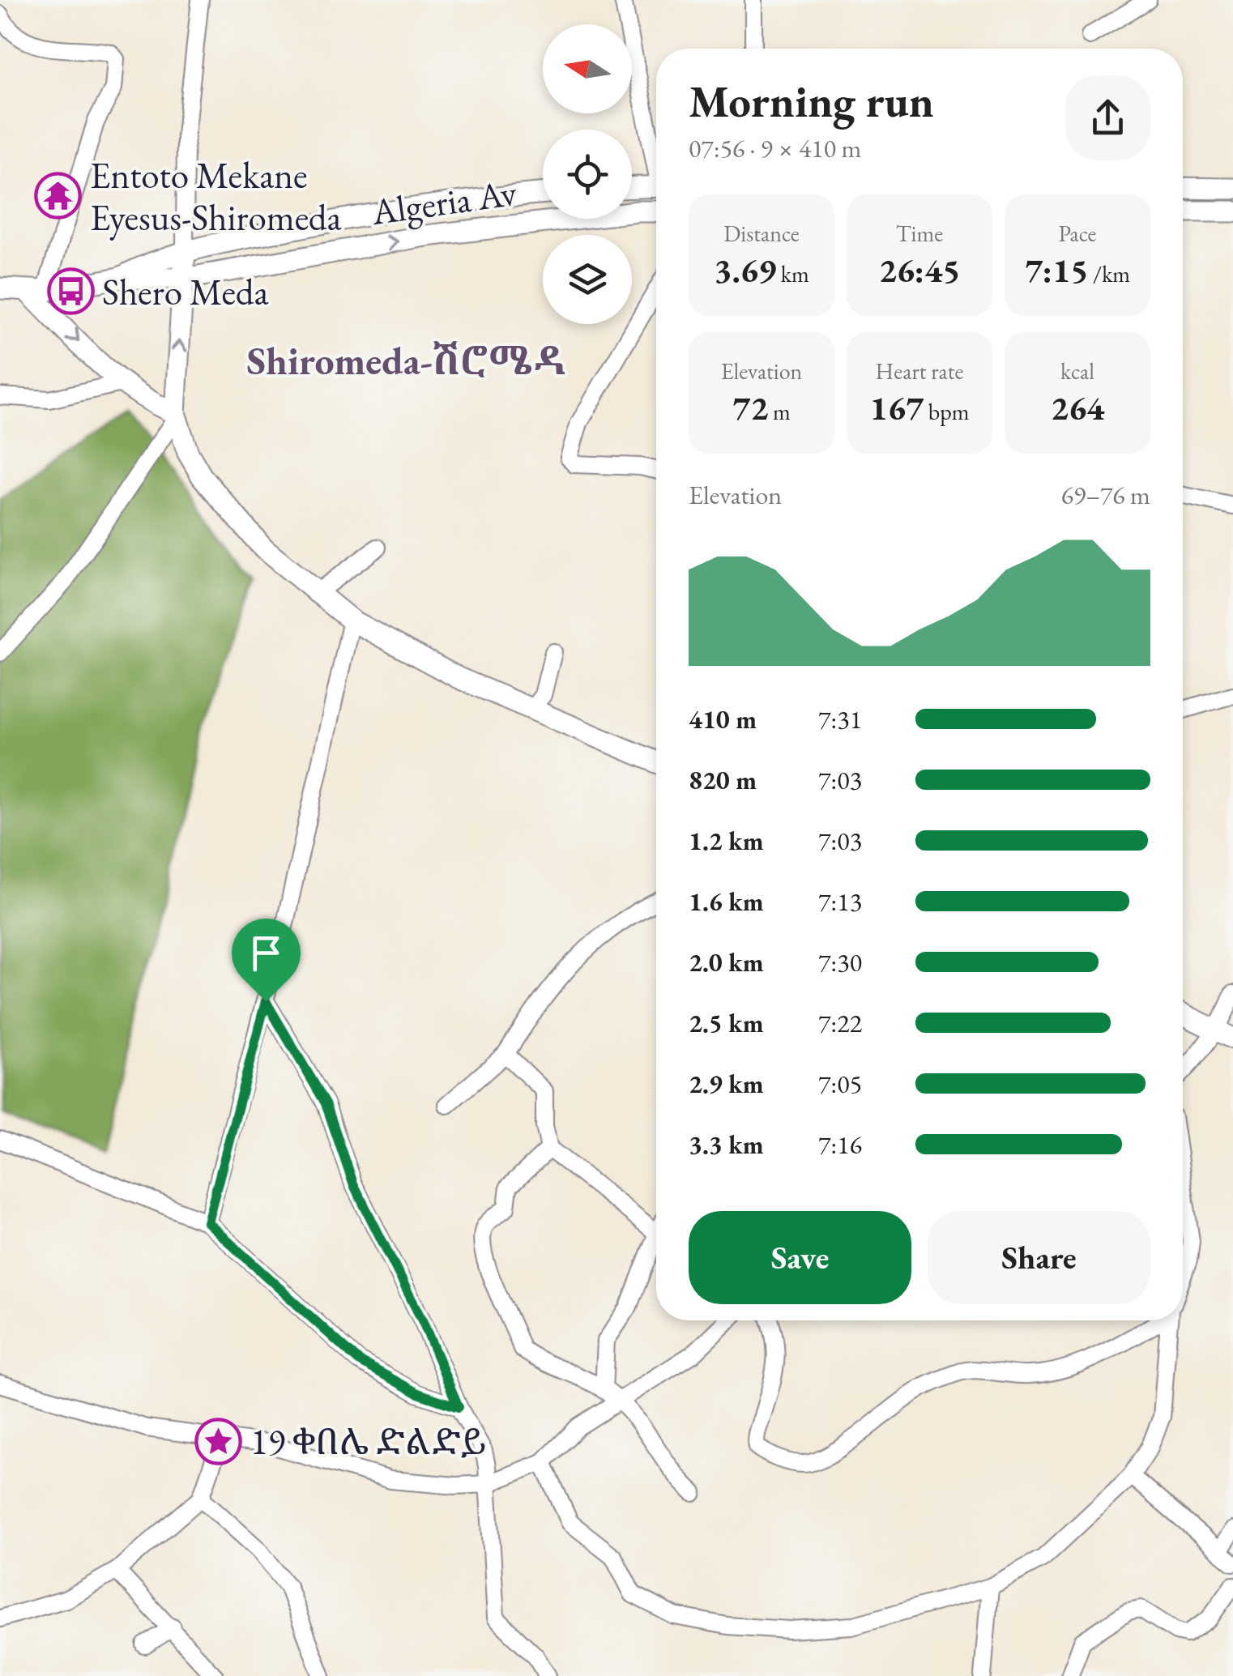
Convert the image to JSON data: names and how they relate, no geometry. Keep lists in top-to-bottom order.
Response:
{
  "streets": {
    "main road": ["Algeria Av"]
  },
  "districts": ["Shiromeda-ሽሮሜዳ"],
  "places": {
    "temple": ["Entoto Mekane Eyesus-Shiromeda"],
    "bus stop": ["Shero Meda"],
    "place": ["19 ቀበሌ ድልድይ"]
  },
  "north": "left",
  "page": {
    "heading": ["Morning run", "07:56 · 9 × 410 m"],
    "stats": [
      ["Distance", "3.69 km"],
      ["Time", "26:45"],
      ["Pace", "7:15 /km"],
      ["Elevation", "72 m"],
      ["Heart rate", "167 bpm"],
      ["kcal", "264"]
    ],
    "chart": ["Elevation", "69–76 m"],
    "list": [
      {
        "name": "410 m",
        "note": "7:31"
      },
      {
        "name": "820 m",
        "note": "7:03"
      },
      {
        "name": "1.2 km",
        "note": "7:03"
      },
      {
        "name": "1.6 km",
        "note": "7:13"
      },
      {
        "name": "2.0 km",
        "note": "7:30"
      },
      {
        "name": "2.5 km",
        "note": "7:22"
      },
      {
        "name": "2.9 km",
        "note": "7:05"
      },
      {
        "name": "3.3 km",
        "note": "7:16"
      }
    ],
    "buttons": ["Save", "Share"]
  }
}
